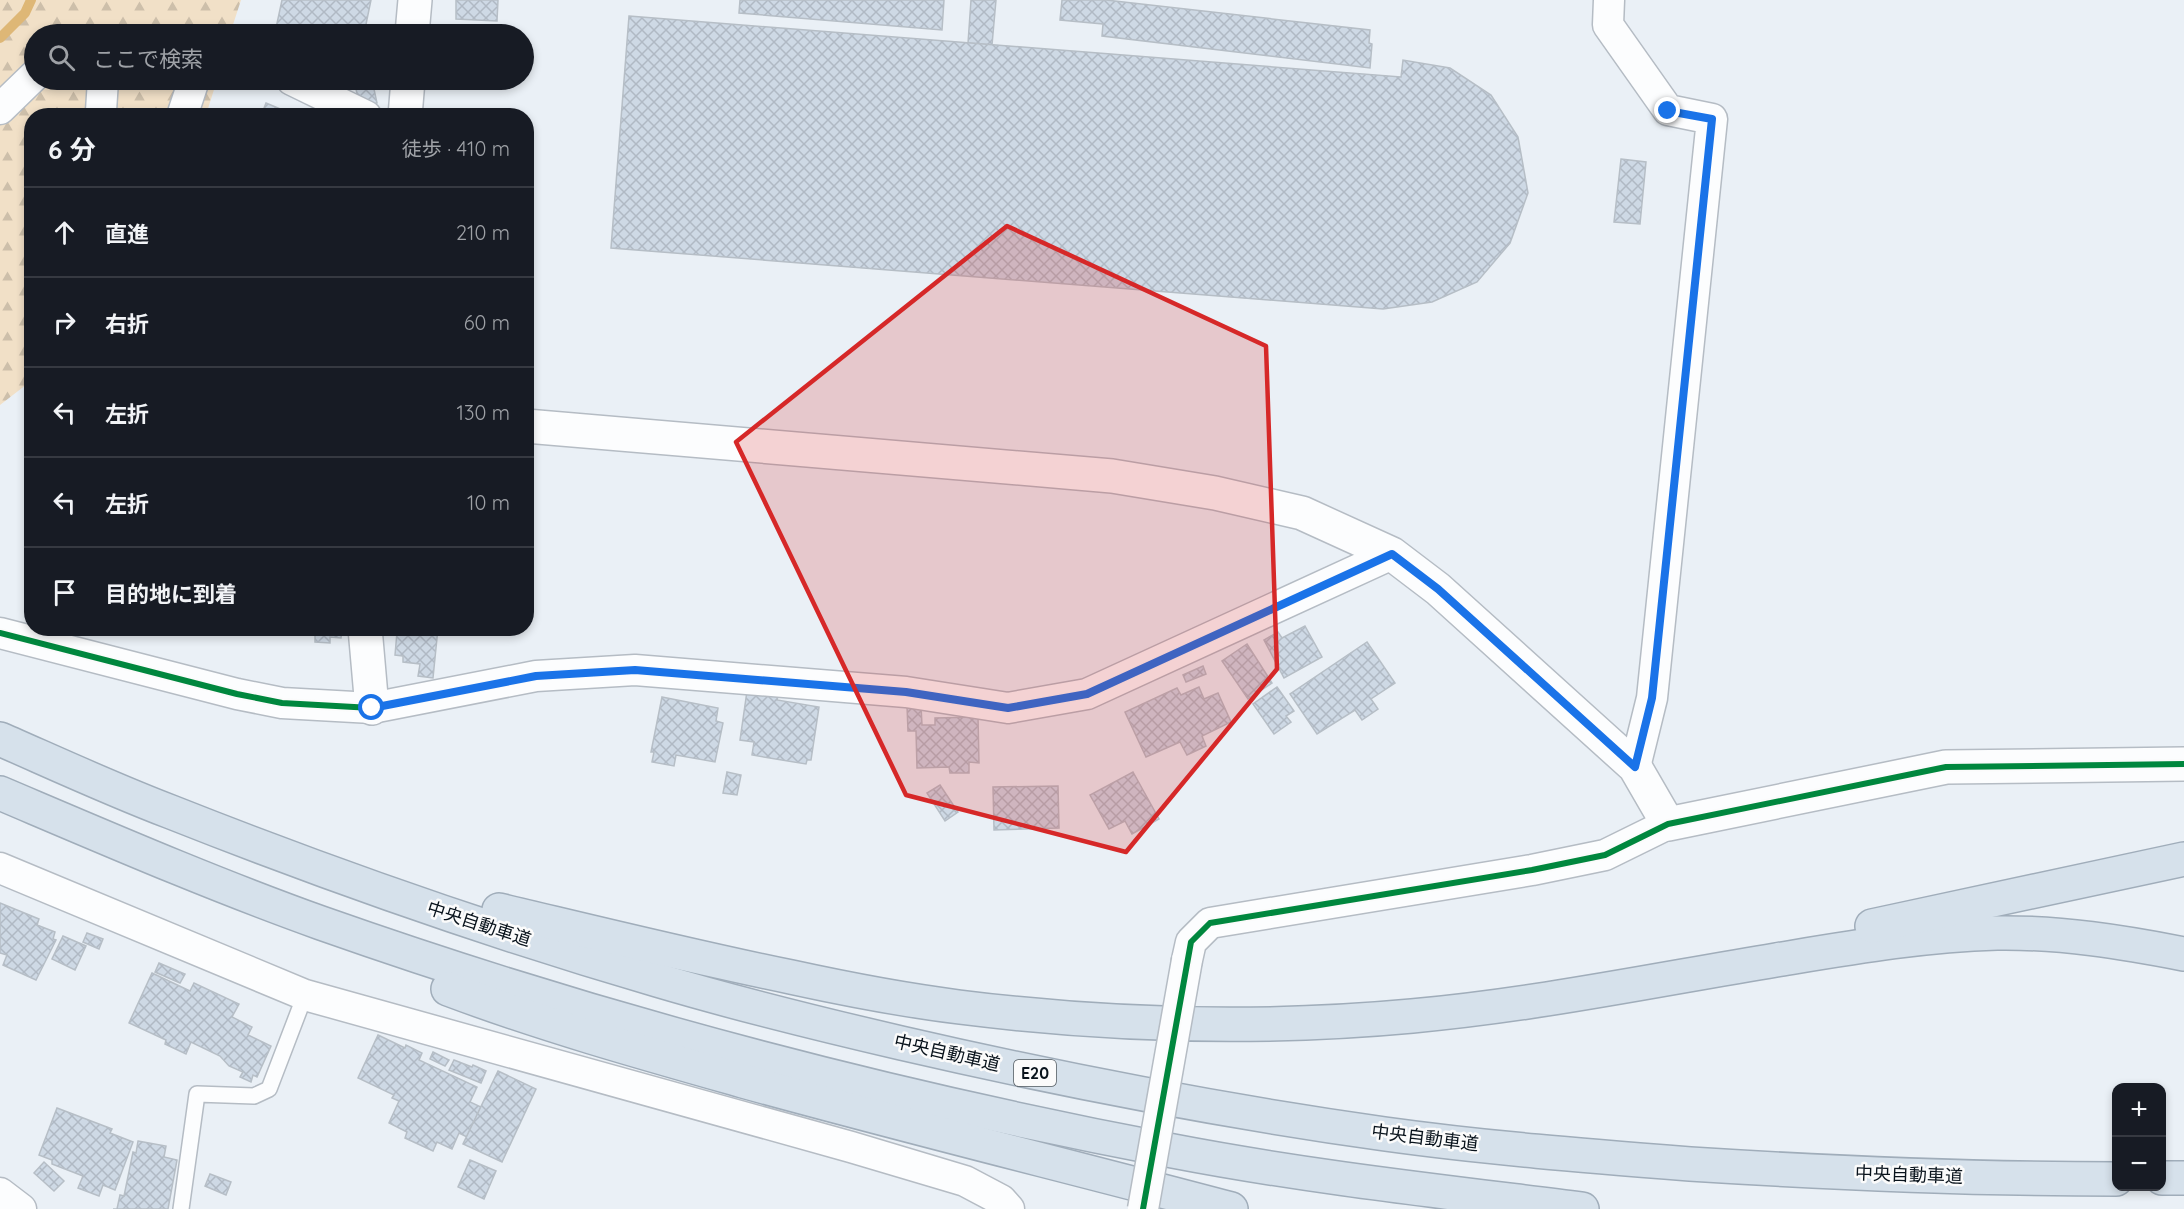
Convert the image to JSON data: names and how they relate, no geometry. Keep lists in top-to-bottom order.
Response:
{
  "streets": {
    "highway": ["中央自動車道", "E20"]
  },
  "page": {
    "search": "ここで検索",
    "heading": ["6 分", "徒歩 · 410 m"],
    "list": [
      ["直進", "210 m"],
      ["右折", "60 m"],
      ["左折", "130 m"],
      ["左折", "10 m"],
      "目的地に到着"
    ],
    "map_buttons": ["+", "−"]
  }
}
